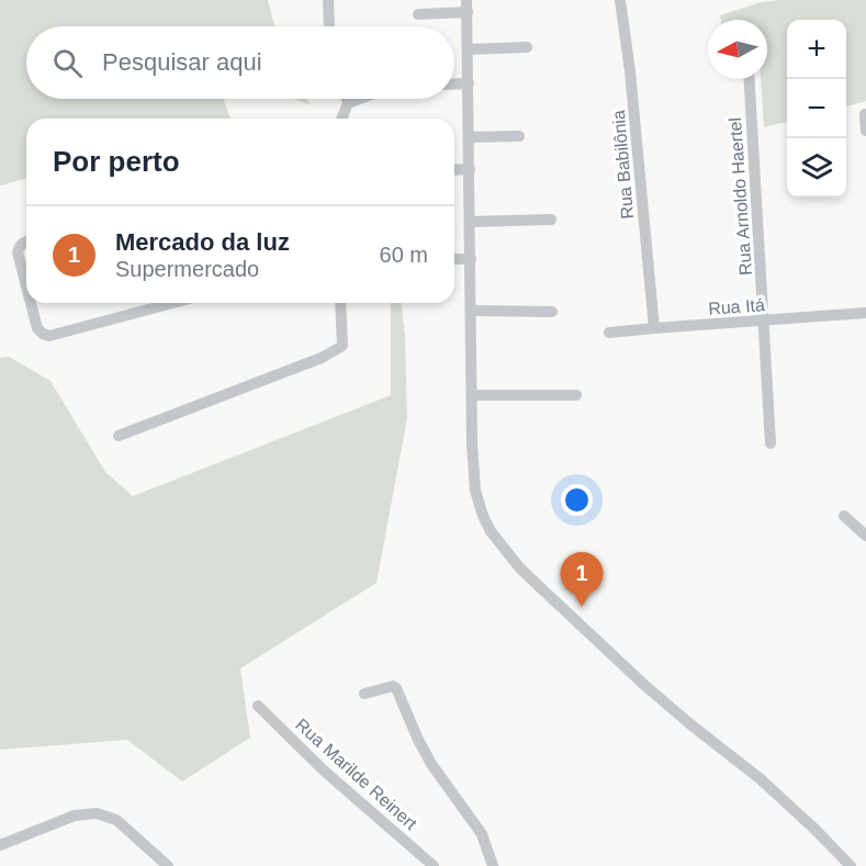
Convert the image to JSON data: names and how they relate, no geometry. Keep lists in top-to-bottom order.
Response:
{
  "streets": {
    "street": [
      "Rua Babilônia",
      "Rua Arnoldo Haertel",
      "Rua Itá",
      "Rua Marilde Reinert"
    ]
  },
  "crossings": [
    ["Rua Babilônia", "Rua Itá"],
    ["Rua Arnoldo Haertel", "Rua Itá"]
  ],
  "north": "left",
  "page": {
    "map_buttons": ["+", "−"],
    "search": "Pesquisar aqui",
    "heading": "Por perto",
    "list": [
      {
        "mark": "1",
        "name": "Mercado da luz",
        "note": "Supermercado",
        "value": "60 m"
      }
    ],
    "pins": "1"
  }
}
